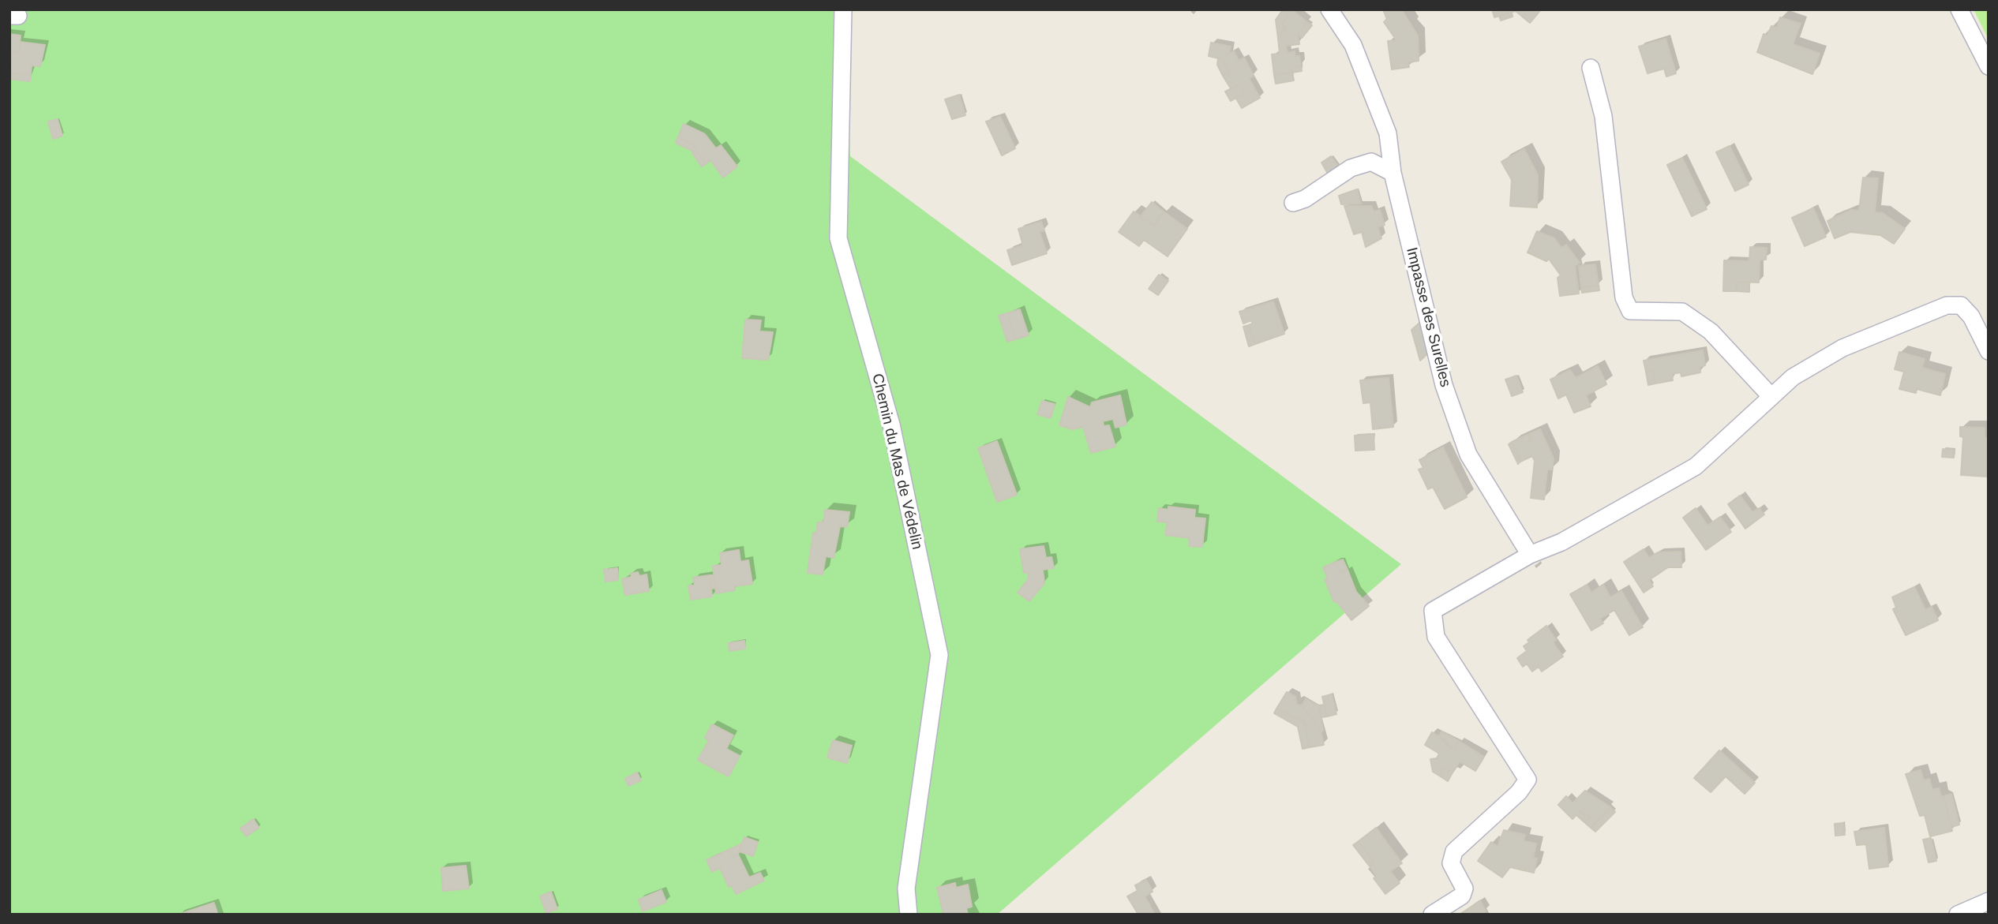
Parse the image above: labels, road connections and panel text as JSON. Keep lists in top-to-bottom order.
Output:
{
  "streets": {
    "street": ["Impasse des Surelles", "Chemin du Mas de Védelin"]
  }
}
